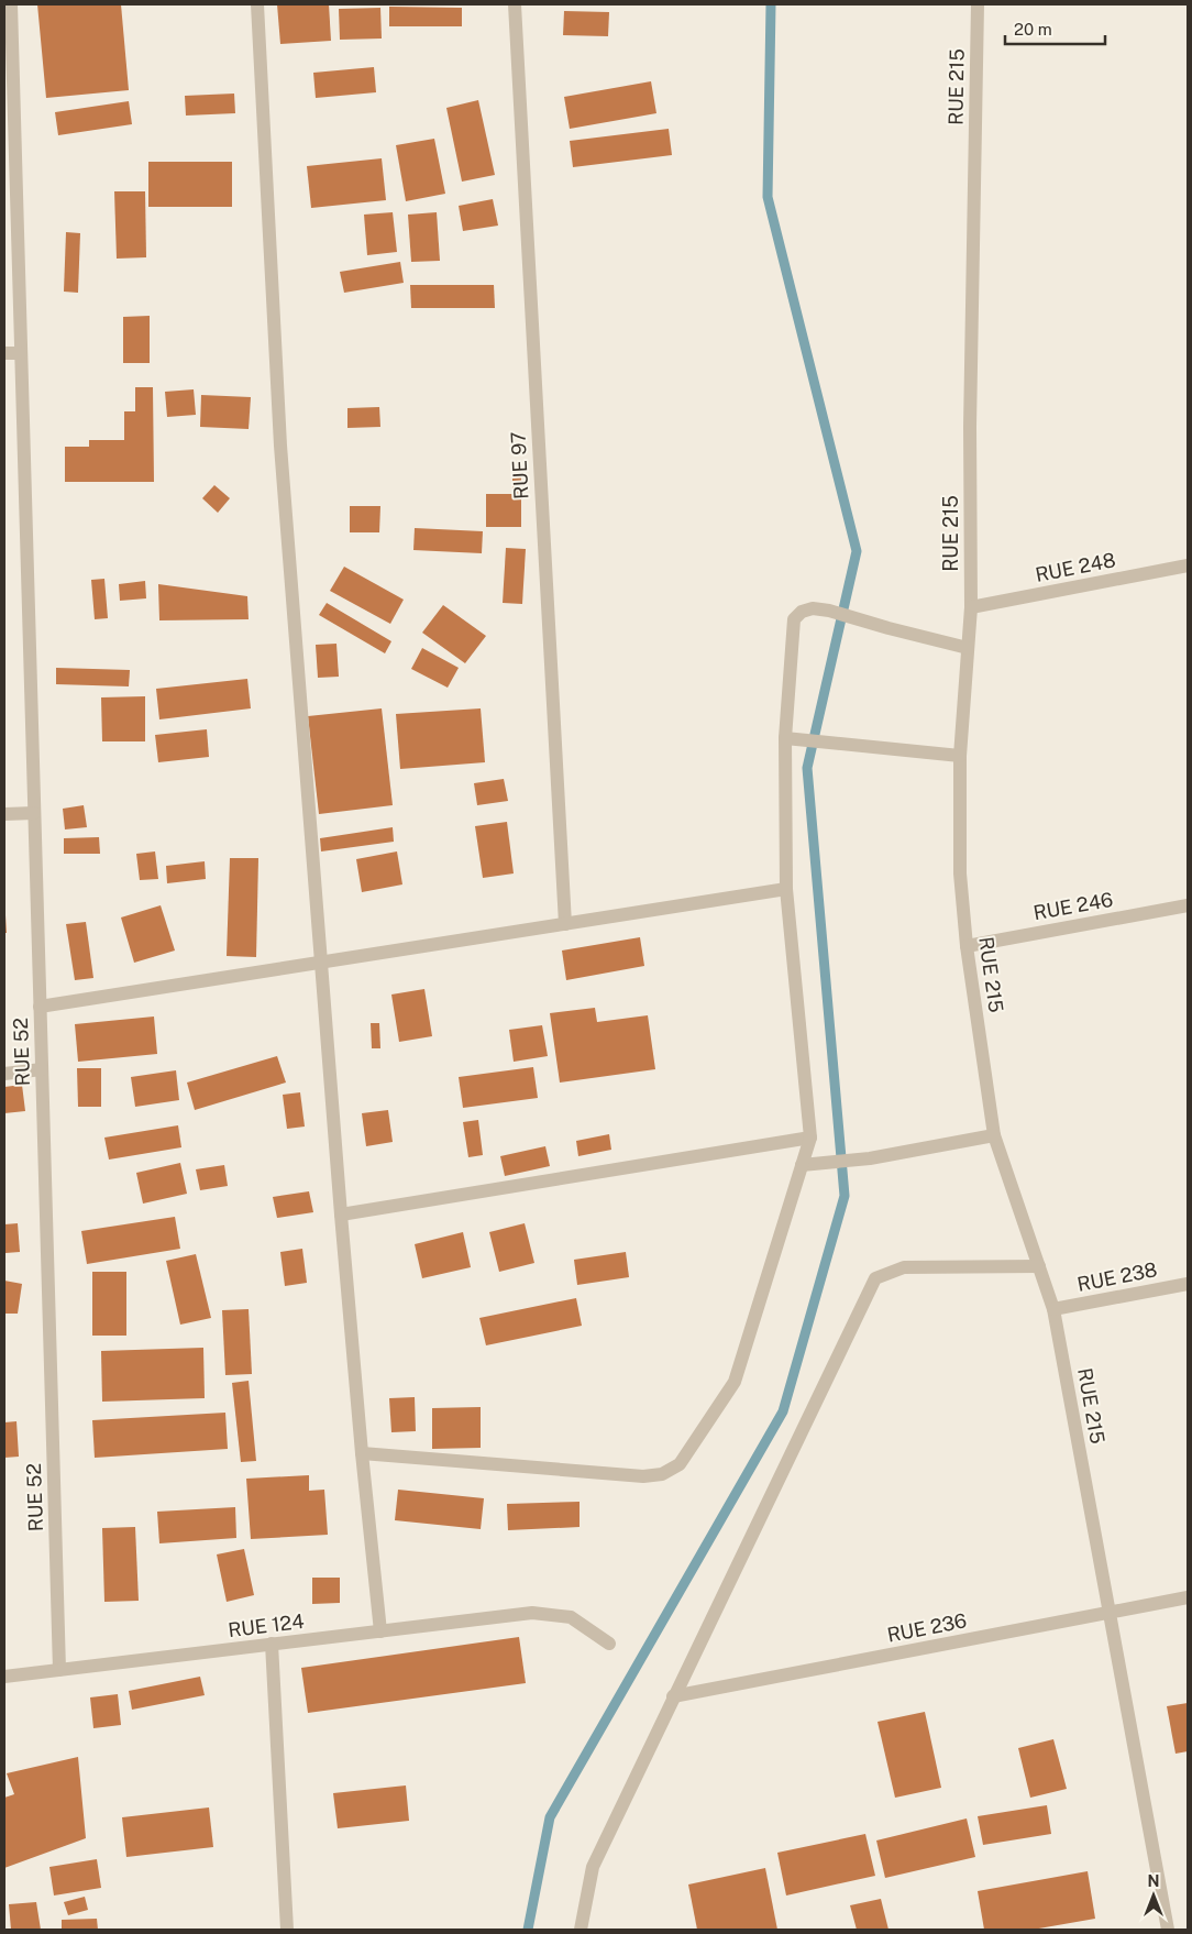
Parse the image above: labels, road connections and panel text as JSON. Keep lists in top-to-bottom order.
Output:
{
  "streets": {
    "street": [
      "RUE 215",
      "RUE 97",
      "RUE 248",
      "RUE 246",
      "RUE 52",
      "RUE 238",
      "RUE 124",
      "RUE 236"
    ]
  },
  "crossings": [
    ["RUE 215", "RUE 248"],
    ["RUE 215", "RUE 246"],
    ["RUE 215", "RUE 238"],
    ["RUE 215", "RUE 236"],
    ["RUE 52", "RUE 124"]
  ],
  "scale_bar": "20 m",
  "north": "top"
}
